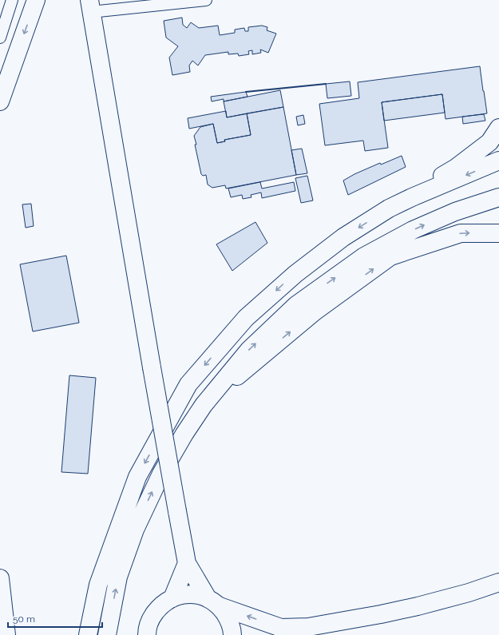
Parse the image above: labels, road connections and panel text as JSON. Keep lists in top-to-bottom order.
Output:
{
  "scale_bar": "50 m"
}
